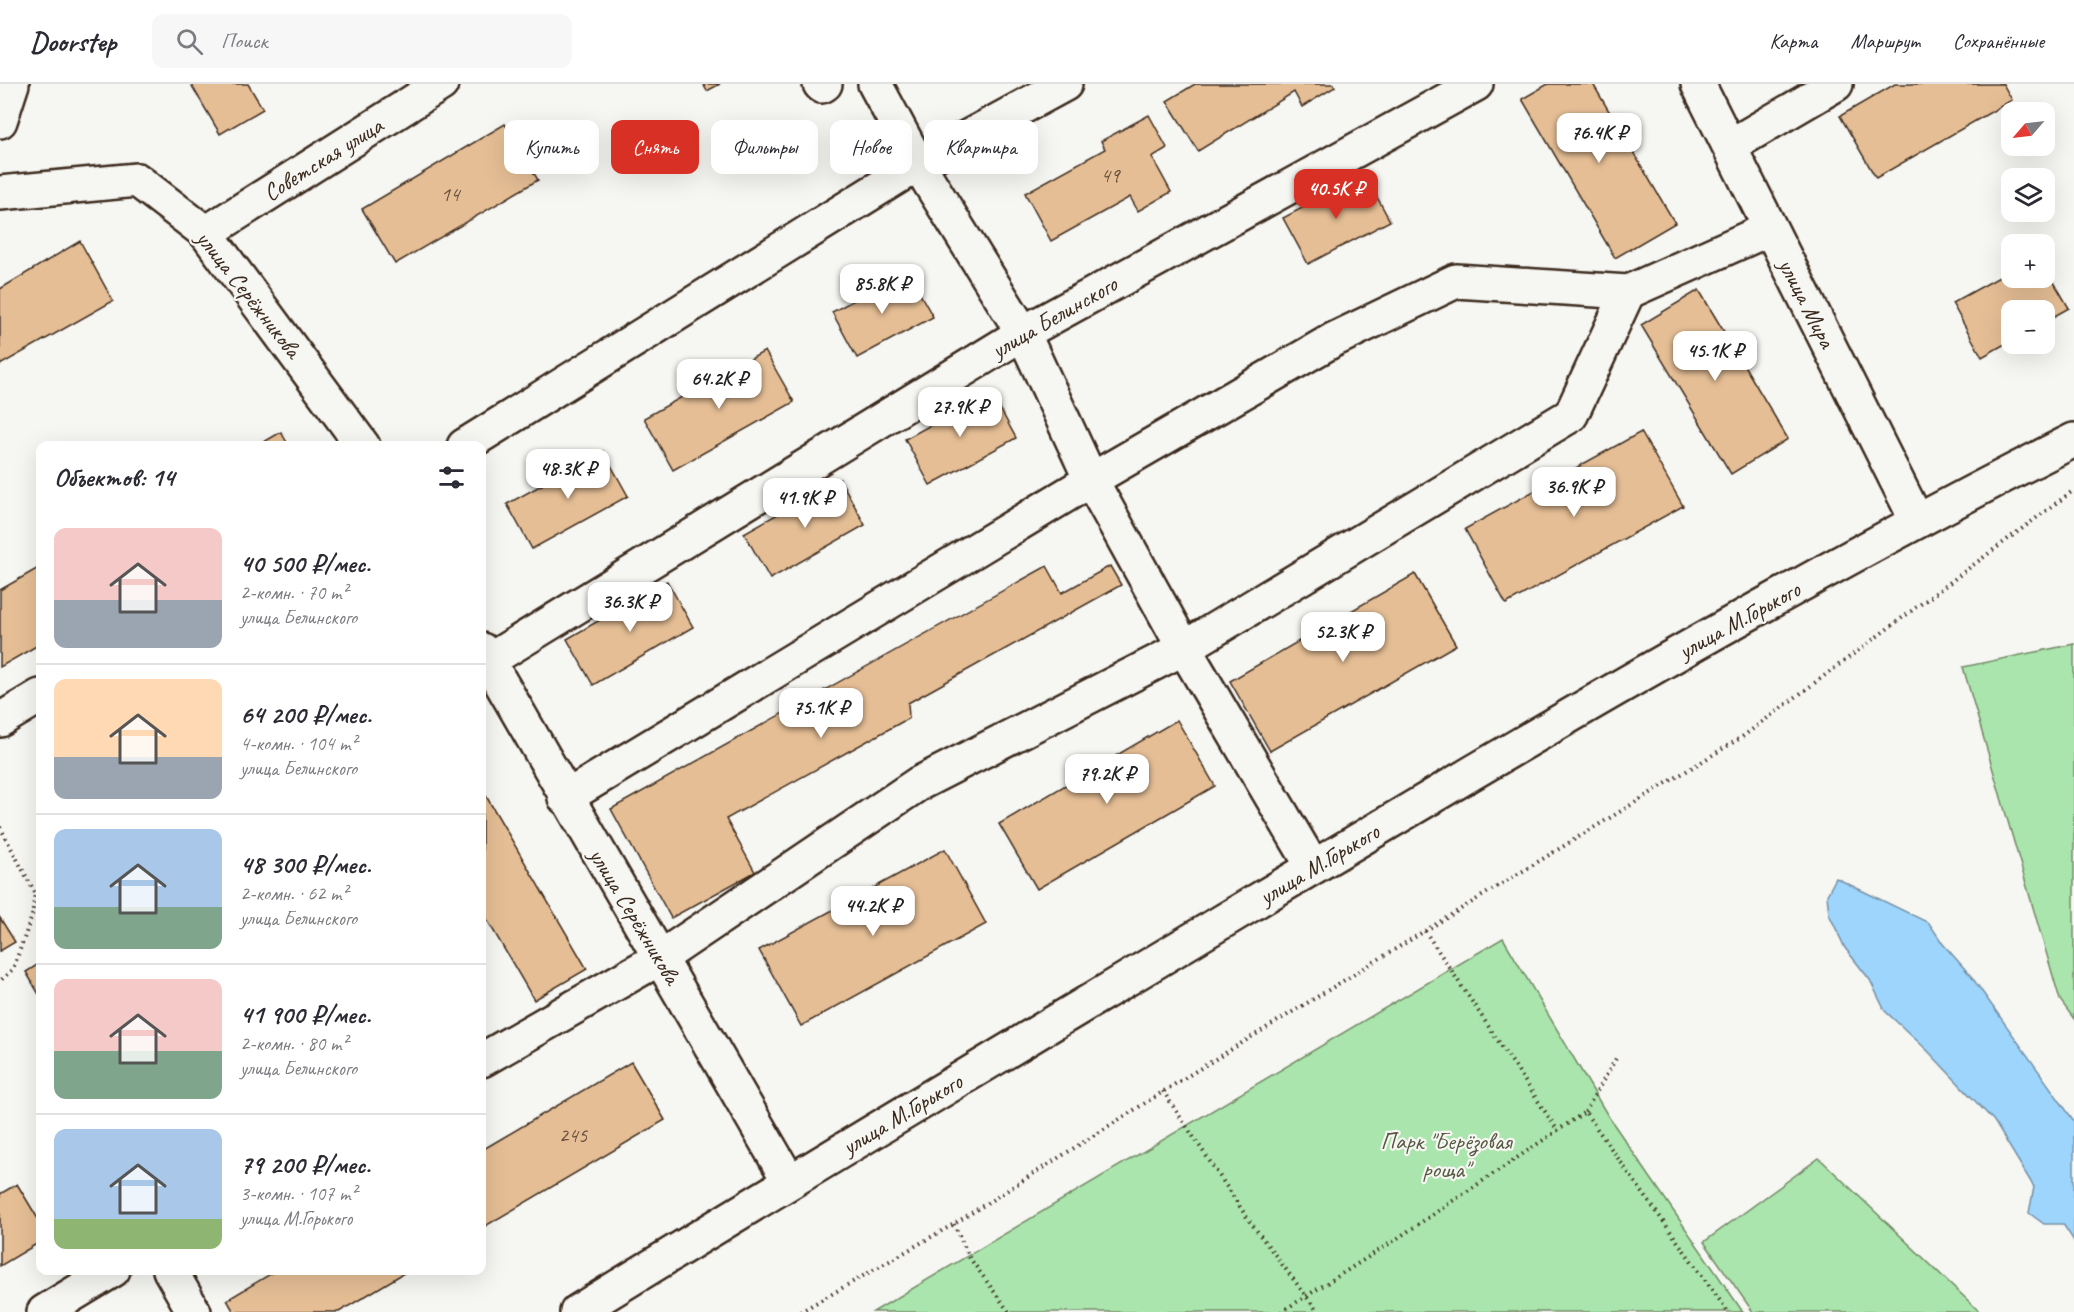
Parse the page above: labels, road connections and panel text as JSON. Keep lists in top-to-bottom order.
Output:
{
  "streets": {
    "street": [
      "Советская улица",
      "улица Серёжникова",
      "улица Мира",
      "улица Белинского",
      "улица М.Горького"
    ]
  },
  "crossings": [
    ["Советская улица", "улица Серёжникова"],
    ["улица Серёжникова", "улица М.Горького"],
    ["улица Мира", "улица М.Горького"]
  ],
  "parks": ["Парк \"Берёзовая роща\""],
  "house_numbers": ["49", "14", "245"],
  "north": "bottom left",
  "page": {
    "header": "Doorstep",
    "search": "Поиск",
    "nav": ["Карта", "Маршрут", "Сохранённые"],
    "map_buttons": ["+", "−"],
    "price": [
      "76.4K ₽",
      "40.5K ₽",
      "85.8K ₽",
      "45.1K ₽",
      "64.2K ₽",
      "27.9K ₽",
      "48.3K ₽",
      "36.9K ₽",
      "41.9K ₽",
      "36.3K ₽",
      "52.3K ₽",
      "75.1K ₽",
      "79.2K ₽",
      "44.2K ₽"
    ],
    "chip": [
      "Купить",
      "Снять",
      "Фильтры",
      "Новое",
      "Квартира"
    ],
    "heading": "Объектов: 14",
    "list": [
      {
        "name": "40 500 ₽/мес.",
        "note": "2-комн. · 70 m² · улица Белинского"
      },
      {
        "name": "64 200 ₽/мес.",
        "note": "4-комн. · 104 m² · улица Белинского"
      },
      {
        "name": "48 300 ₽/мес.",
        "note": "2-комн. · 62 m² · улица Белинского"
      },
      {
        "name": "41 900 ₽/мес.",
        "note": "2-комн. · 80 m² · улица Белинского"
      },
      {
        "name": "79 200 ₽/мес.",
        "note": "3-комн. · 107 m² · улица М.Горького"
      }
    ]
  }
}
